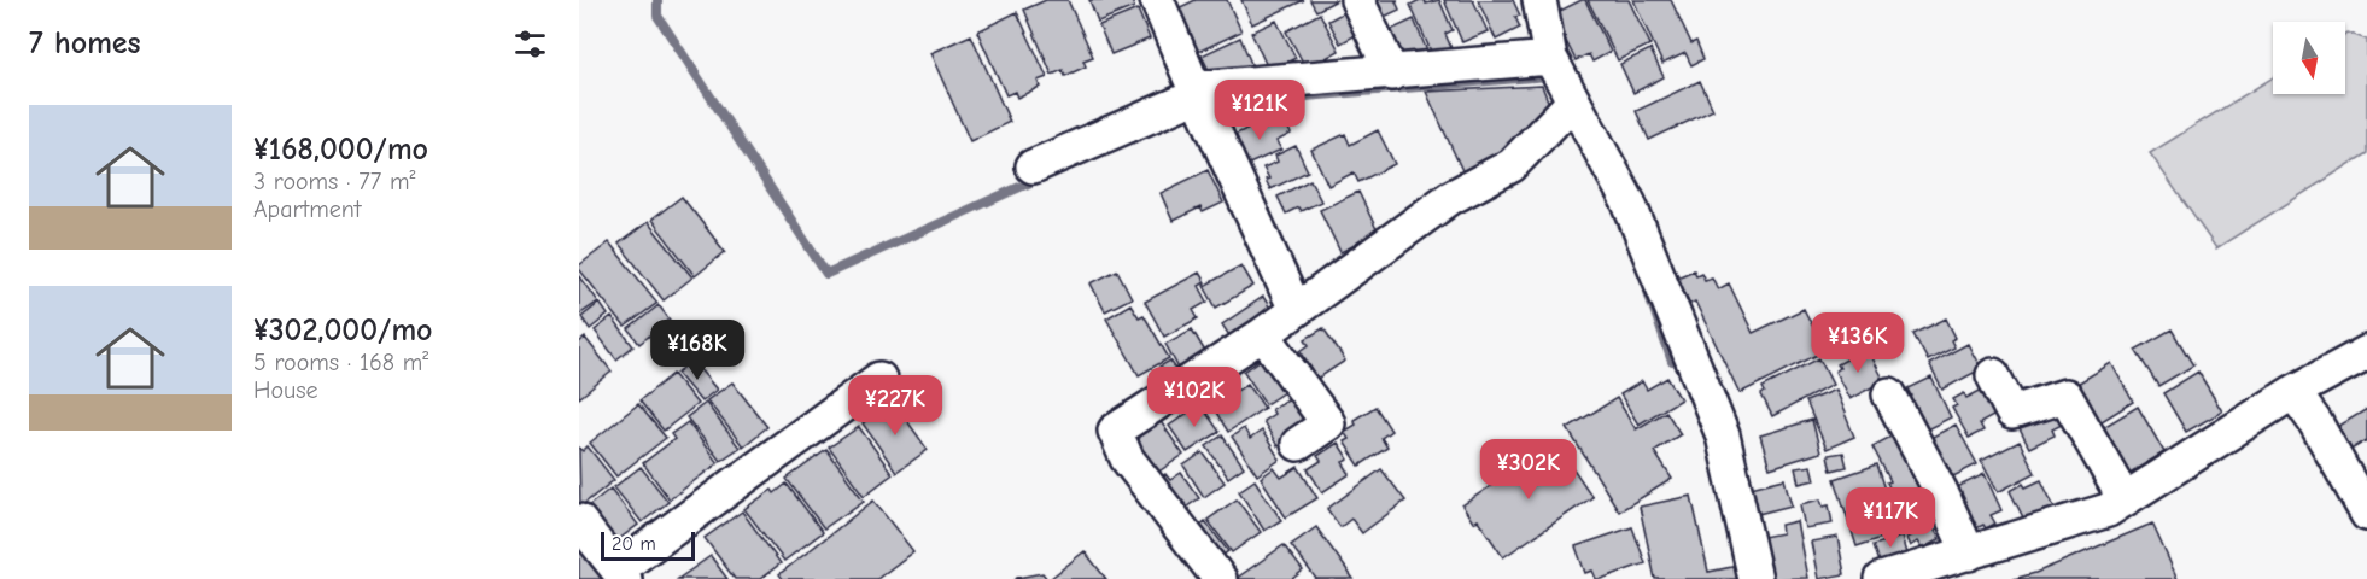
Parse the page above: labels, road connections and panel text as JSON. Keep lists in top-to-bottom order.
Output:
{
  "scale_bar": "20 m",
  "north": "bottom",
  "page": {
    "heading": "7 homes",
    "price": [
      "¥121K",
      "¥136K",
      "¥168K",
      "¥102K",
      "¥227K",
      "¥302K",
      "¥117K"
    ],
    "list": [
      {
        "name": "¥168,000/mo",
        "note": "3 rooms · 77 m² · Apartment"
      },
      {
        "name": "¥302,000/mo",
        "note": "5 rooms · 168 m² · House"
      }
    ],
    "scale": "20 m"
  }
}
